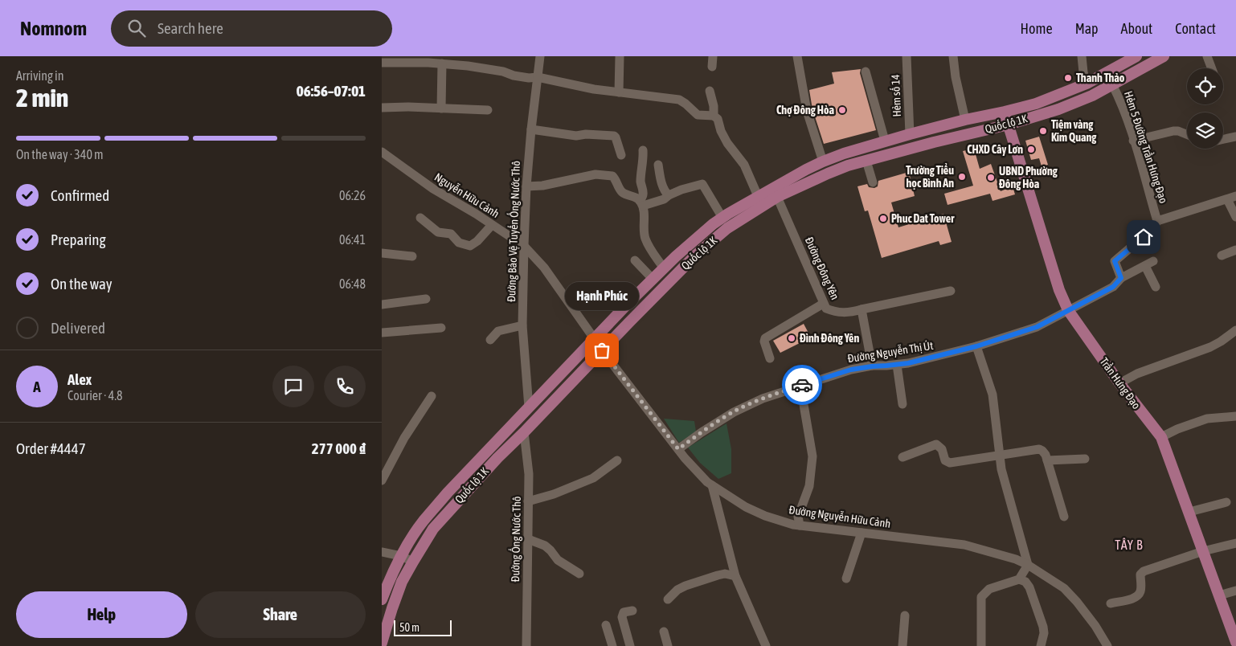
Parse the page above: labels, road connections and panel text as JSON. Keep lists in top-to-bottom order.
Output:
{
  "streets": {
    "main road": ["Quốc lộ 1K", "Trần Hưng Đạo"],
    "street": [
      "Hẻm số 14",
      "Hẻm 5 Đường Trần Hưng Đạo",
      "Nguyễn Hữu Cảnh",
      "Đường Bảo Vệ Tuyến Ống Nước Thô",
      "Đường Đông Yên",
      "Đường Nguyễn Thị Út",
      "Đường Nguyễn Hữu Cảnh",
      "Đường Ống Nước Thô"
    ]
  },
  "crossings": [
    ["Hẻm số 14", "Quốc lộ 1K"],
    ["Quốc lộ 1K", "Hẻm 5 Đường Trần Hưng Đạo"],
    ["Quốc lộ 1K", "Nguyễn Hữu Cảnh"],
    ["Quốc lộ 1K", "Đường Bảo Vệ Tuyến Ống Nước Thô"],
    ["Quốc lộ 1K", "Đường Đông Yên"],
    ["Quốc lộ 1K", "Trần Hưng Đạo"],
    ["Quốc lộ 1K", "Đường Nguyễn Hữu Cảnh"],
    ["Quốc lộ 1K", "Đường Ống Nước Thô"],
    ["Nguyễn Hữu Cảnh", "Đường Bảo Vệ Tuyến Ống Nước Thô"],
    ["Đường Nguyễn Thị Út", "Trần Hưng Đạo"],
    ["Đường Nguyễn Thị Út", "Đường Nguyễn Hữu Cảnh"]
  ],
  "districts": ["TÂY B"],
  "places": [
    "Thanh Thảo",
    "Chợ Đông Hòa",
    "Tiệm vàng Kim Quang",
    "CHXD Cây Lơn",
    "Trường Tiểu học Bình An",
    "UBND Phường Đông Hòa",
    "Phuc Dat Tower",
    "Đình Đông Yên",
    "Hạnh Phúc"
  ],
  "scale_bar": "50 m",
  "page": {
    "header": "Nomnom",
    "search": "Search here",
    "nav": [
      "Home",
      "Map",
      "About",
      "Contact"
    ],
    "heading": ["2 min", "Arriving in", "06:56–07:01"],
    "panel": [
      "Alex",
      "Courier · 4.8",
      "Order #4447",
      "277 000 ₫"
    ],
    "bar": "On the way · 340 m",
    "list": [
      ["Confirmed", "06:26"],
      ["Preparing", "06:41"],
      ["On the way", "06:48"],
      "Delivered"
    ],
    "bubble": "Hạnh Phúc",
    "round": "A",
    "buttons": ["Help", "Share"],
    "scale": "50 m"
  }
}
